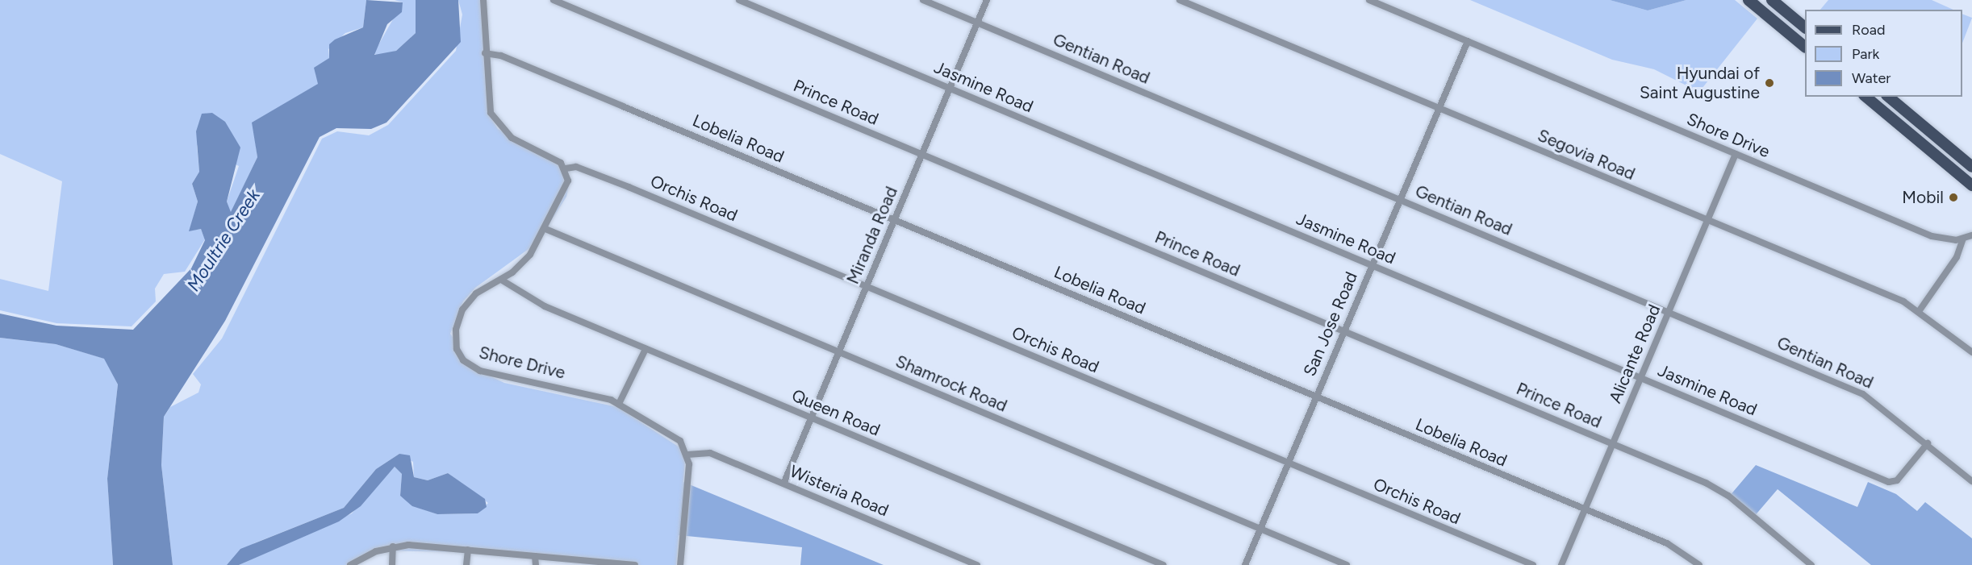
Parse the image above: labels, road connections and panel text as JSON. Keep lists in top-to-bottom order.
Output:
{
  "streets": {
    "street": [
      "Gentian Road",
      "Jasmine Road",
      "Prince Road",
      "Shore Drive",
      "Lobelia Road",
      "Segovia Road",
      "Orchis Road",
      "Miranda Road",
      "San Jose Road",
      "Alicante Road",
      "Shamrock Road",
      "Queen Road",
      "Wisteria Road"
    ]
  },
  "crossings": [
    ["Gentian Road", "Jasmine Road"],
    ["Gentian Road", "Miranda Road"],
    ["Gentian Road", "San Jose Road"],
    ["Gentian Road", "Alicante Road"],
    ["Jasmine Road", "Miranda Road"],
    ["Jasmine Road", "San Jose Road"],
    ["Jasmine Road", "Alicante Road"],
    ["Prince Road", "Miranda Road"],
    ["Prince Road", "San Jose Road"],
    ["Prince Road", "Alicante Road"],
    ["Shore Drive", "Orchis Road"],
    ["Shore Drive", "San Jose Road"],
    ["Shore Drive", "Alicante Road"],
    ["Shore Drive", "Shamrock Road"],
    ["Shore Drive", "Queen Road"],
    ["Shore Drive", "Wisteria Road"],
    ["Lobelia Road", "Miranda Road"],
    ["Lobelia Road", "San Jose Road"],
    ["Lobelia Road", "Alicante Road"],
    ["Segovia Road", "San Jose Road"],
    ["Segovia Road", "Alicante Road"],
    ["Orchis Road", "Miranda Road"],
    ["Orchis Road", "San Jose Road"],
    ["Miranda Road", "Shamrock Road"],
    ["Miranda Road", "Queen Road"],
    ["Miranda Road", "Wisteria Road"],
    ["San Jose Road", "Shamrock Road"]
  ],
  "water": ["Moultrie Creek"],
  "places": ["Hyundai of Saint Augustine", "Mobil"],
  "legend": ["Road", "Park", "Water"]
}
